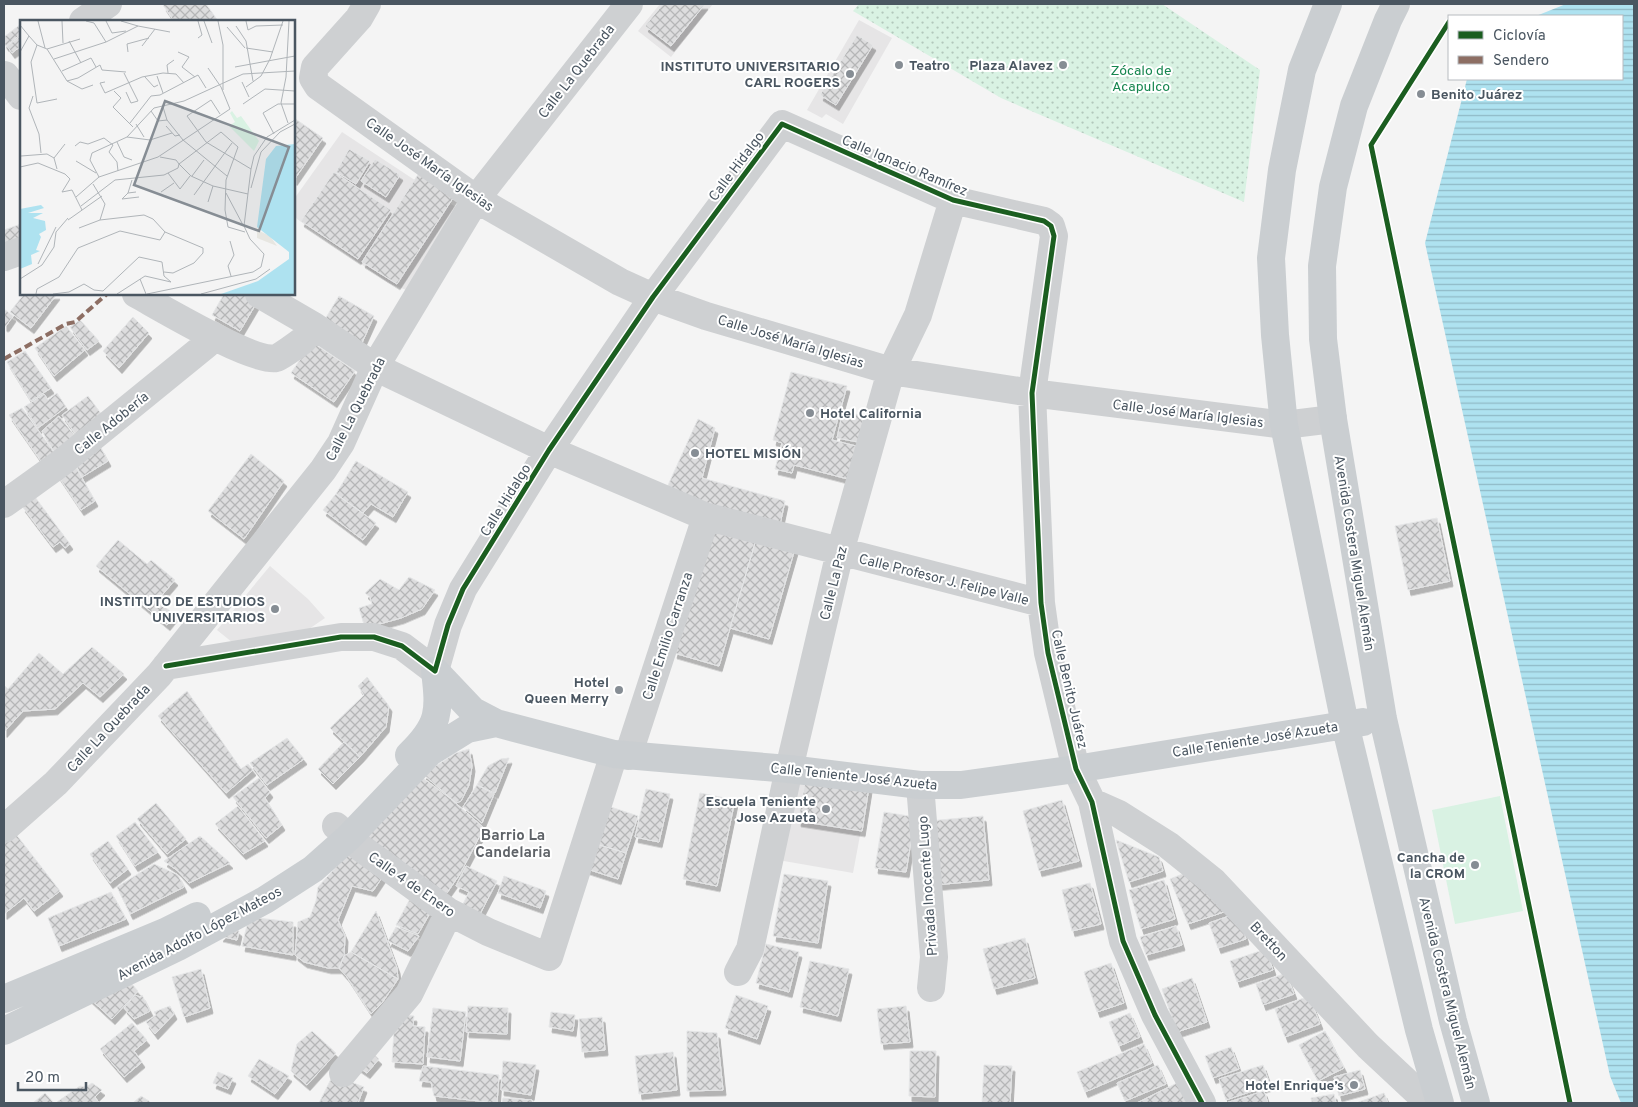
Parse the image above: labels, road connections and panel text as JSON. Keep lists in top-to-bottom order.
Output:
{
  "streets": {
    "main road": ["Avenida Costera Miguel Alemán", "Calle Teniente José Azueta", "Avenida Adolfo López Mateos"],
    "street": [
      "Calle La Quebrada",
      "Calle José María Iglesias",
      "Calle Ignacio Ramírez",
      "Calle Hidalgo",
      "Calle Adobería",
      "Calle Profesor J. Felipe Valle",
      "Calle La Paz",
      "Calle Emilio Carranza",
      "Calle Benito Juárez",
      "Calle 4 de Enero",
      "Privada Inocente Lugo",
      "Bretton"
    ]
  },
  "crossings": [
    ["Calle La Quebrada", "Calle José María Iglesias"],
    ["Calle La Quebrada", "Calle Profesor J. Felipe Valle"],
    ["Calle José María Iglesias", "Calle Hidalgo"],
    ["Calle José María Iglesias", "Avenida Costera Miguel Alemán"],
    ["Calle José María Iglesias", "Calle La Paz"],
    ["Calle José María Iglesias", "Calle Benito Juárez"],
    ["Calle Ignacio Ramírez", "Calle Hidalgo"],
    ["Calle Ignacio Ramírez", "Calle La Paz"],
    ["Calle Ignacio Ramírez", "Calle Benito Juárez"],
    ["Calle Hidalgo", "Calle Profesor J. Felipe Valle"],
    ["Calle Hidalgo", "Calle Teniente José Azueta"],
    ["Calle Hidalgo", "Avenida Adolfo López Mateos"],
    ["Avenida Costera Miguel Alemán", "Calle Teniente José Azueta"],
    ["Calle Profesor J. Felipe Valle", "Calle La Paz"],
    ["Calle Profesor J. Felipe Valle", "Calle Emilio Carranza"],
    ["Calle Profesor J. Felipe Valle", "Calle Benito Juárez"],
    ["Calle La Paz", "Calle Teniente José Azueta"],
    ["Calle Emilio Carranza", "Calle Teniente José Azueta"],
    ["Calle Emilio Carranza", "Calle 4 de Enero"],
    ["Calle Benito Juárez", "Calle Teniente José Azueta"],
    ["Calle Benito Juárez", "Bretton"],
    ["Calle Teniente José Azueta", "Privada Inocente Lugo"],
    ["Calle Teniente José Azueta", "Avenida Adolfo López Mateos"],
    ["Calle 4 de Enero", "Avenida Adolfo López Mateos"]
  ],
  "districts": ["Barrio La Candelaria"],
  "parks": ["Zócalo de Acapulco"],
  "places": [
    "Teatro",
    "Plaza Alavez",
    "INSTITUTO UNIVERSITARIO CARL ROGERS",
    "Benito Juárez",
    "Hotel California",
    "HOTEL MISIÓN",
    "INSTITUTO DE ESTUDIOS UNIVERSITARIOS",
    "Hotel Queen Merry",
    "Escuela Teniente Jose Azueta",
    "Cancha de la CROM",
    "Hotel Enrique’s"
  ],
  "legend": ["Ciclovía", "Sendero"],
  "scale_bar": "20 m"
}
